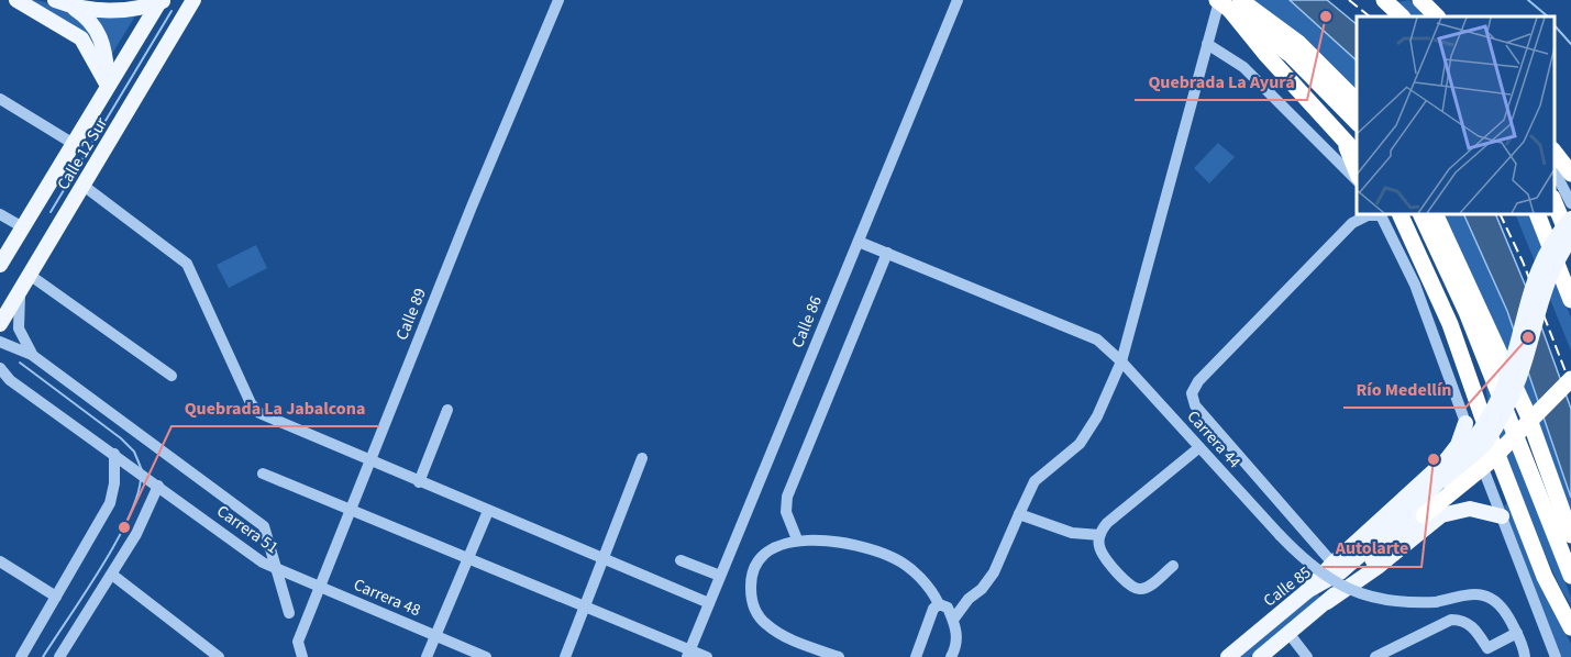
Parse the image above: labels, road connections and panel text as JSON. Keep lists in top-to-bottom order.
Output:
{
  "streets": {
    "main road": ["Calle 12 Sur", "Calle 85"],
    "street": [
      "Calle 89",
      "Calle 86",
      "Carrera 44",
      "Carrera 51",
      "Carrera 48"
    ]
  },
  "crossings": [
    ["Calle 89", "Carrera 48"],
    ["Calle 86", "Carrera 44"],
    ["Carrera 44", "Calle 85"],
    ["Carrera 51", "Carrera 48"]
  ],
  "places": [
    "Quebrada La Ayurá",
    "Río Medellín",
    "Autolarte",
    "Quebrada La Jabalcona"
  ]
}
